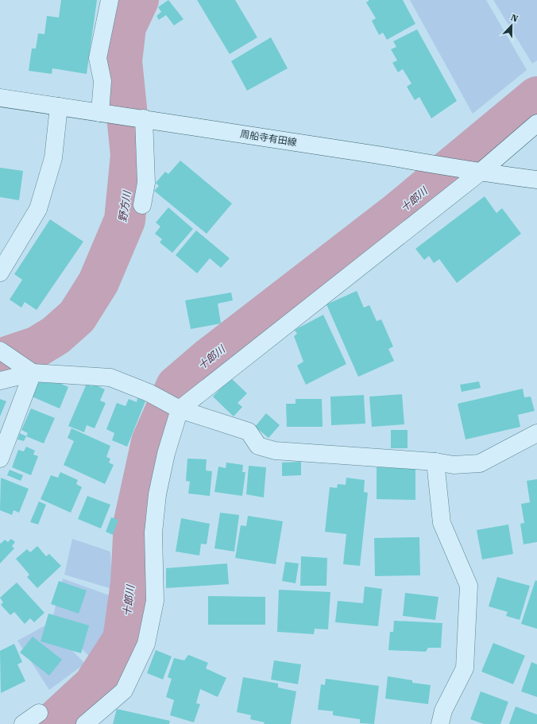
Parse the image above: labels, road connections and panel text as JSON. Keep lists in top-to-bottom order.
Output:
{
  "streets": {
    "street": ["周船寺有田線"]
  },
  "water": ["十郎川", "野方川"],
  "north": "top"
}
